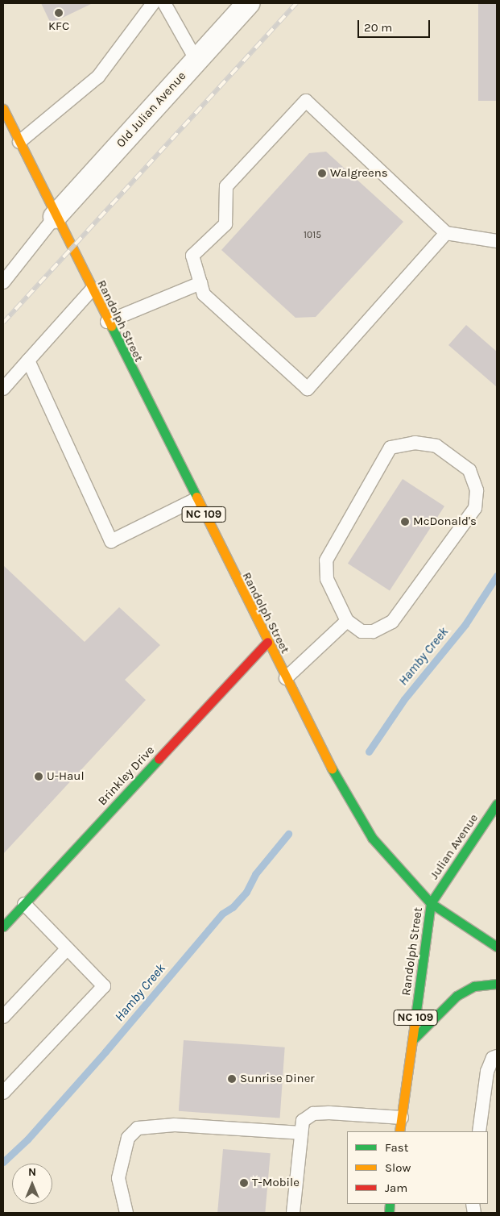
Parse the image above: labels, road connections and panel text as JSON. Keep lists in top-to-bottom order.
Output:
{
  "streets": {
    "main road": [
      "Randolph Street",
      "NC 109",
      "Brinkley Drive",
      "Julian Avenue"
    ],
    "street": ["Old Julian Avenue"]
  },
  "crossings": [
    ["Old Julian Avenue", "Randolph Street"],
    ["Randolph Street", "Brinkley Drive"],
    ["Randolph Street", "Julian Avenue"]
  ],
  "water": ["Hamby Creek"],
  "places": [
    "KFC",
    "Walgreens",
    "McDonald's",
    "U-Haul",
    "Sunrise Diner",
    "T-Mobile"
  ],
  "house_numbers": ["1015"],
  "legend": ["Fast", "Slow", "Jam"],
  "scale_bar": "20 m",
  "north": "top"
}
